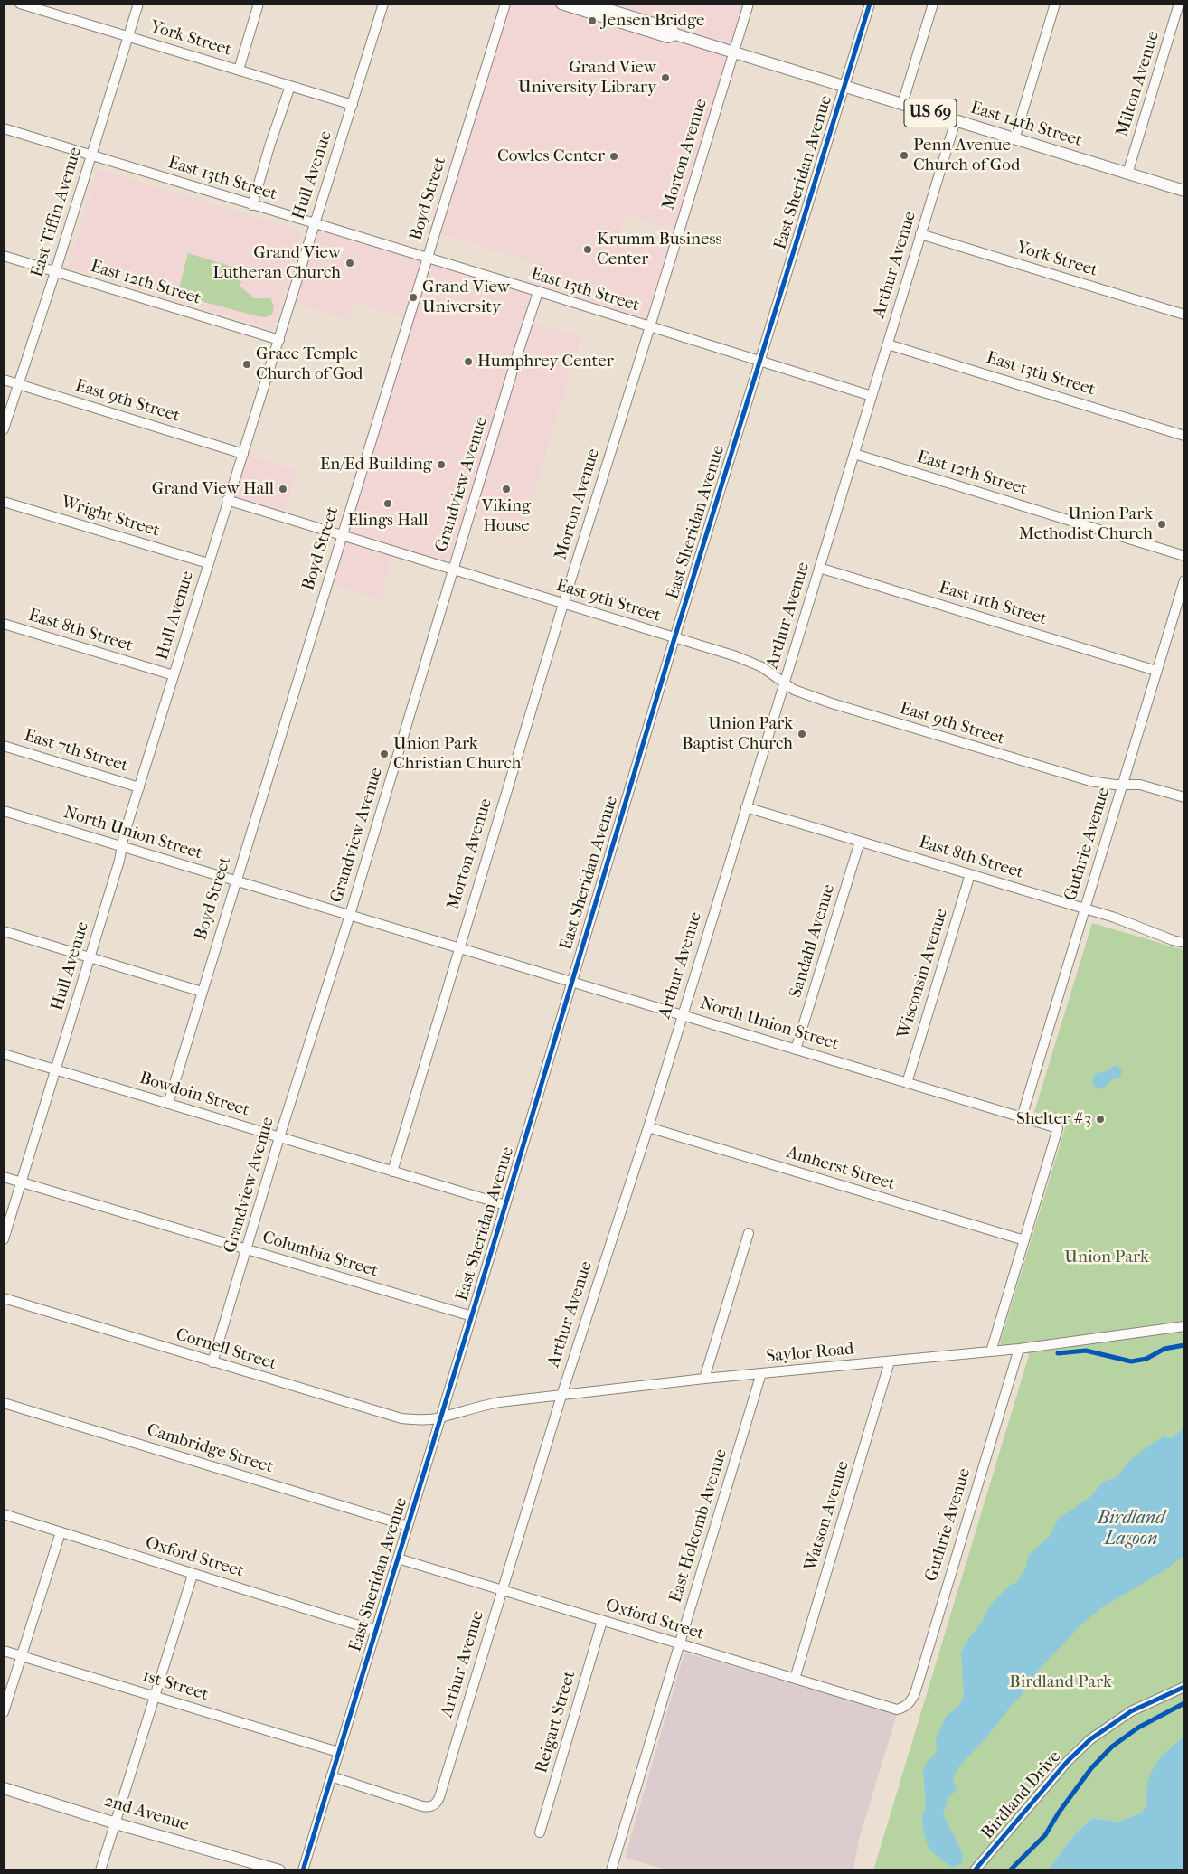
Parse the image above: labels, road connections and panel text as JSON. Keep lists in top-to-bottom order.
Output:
{
  "streets": {
    "main road": ["US 69", "East 14th Street", "2nd Avenue"],
    "street": [
      "York Street",
      "Milton Avenue",
      "Morton Avenue",
      "East Sheridan Avenue",
      "Hull Avenue",
      "East 13th Street",
      "Boyd Street",
      "East Tiffin Avenue",
      "Arthur Avenue",
      "East 12th Street",
      "East 9th Street",
      "Grandview Avenue",
      "Wright Street",
      "East 11th Street",
      "East 8th Street",
      "East 7th Street",
      "North Union Street",
      "Guthrie Avenue",
      "Sandahl Avenue",
      "Wisconsin Avenue",
      "Bowdoin Street",
      "Amherst Street",
      "Columbia Street",
      "Cornell Street",
      "Saylor Road",
      "Cambridge Street",
      "Watson Avenue",
      "East Holcomb Avenue",
      "Oxford Street",
      "1st Street",
      "Reigart Street",
      "Birdland Drive"
    ]
  },
  "crossings": [
    ["York Street", "Hull Avenue"],
    ["York Street", "East Tiffin Avenue"],
    ["York Street", "Arthur Avenue"],
    ["Milton Avenue", "East 14th Street"],
    ["East 14th Street", "Morton Avenue"],
    ["East 14th Street", "East Sheridan Avenue"],
    ["East 14th Street", "Arthur Avenue"],
    ["Morton Avenue", "East 13th Street"],
    ["Morton Avenue", "East 9th Street"],
    ["Morton Avenue", "North Union Street"],
    ["Morton Avenue", "Bowdoin Street"],
    ["East Sheridan Avenue", "East 13th Street"],
    ["East Sheridan Avenue", "Arthur Avenue"],
    ["East Sheridan Avenue", "East 9th Street"],
    ["East Sheridan Avenue", "North Union Street"],
    ["East Sheridan Avenue", "Bowdoin Street"],
    ["East Sheridan Avenue", "Columbia Street"],
    ["East Sheridan Avenue", "Cornell Street"],
    ["East Sheridan Avenue", "Saylor Road"],
    ["East Sheridan Avenue", "Cambridge Street"],
    ["East Sheridan Avenue", "Oxford Street"],
    ["East Sheridan Avenue", "1st Street"],
    ["Hull Avenue", "East 13th Street"],
    ["Hull Avenue", "East 12th Street"],
    ["Hull Avenue", "East 9th Street"],
    ["Hull Avenue", "Wright Street"],
    ["Hull Avenue", "East 8th Street"],
    ["Hull Avenue", "East 7th Street"],
    ["Hull Avenue", "North Union Street"],
    ["Hull Avenue", "Bowdoin Street"],
    ["Hull Avenue", "Columbia Street"],
    ["East 13th Street", "Boyd Street"],
    ["East 13th Street", "East Tiffin Avenue"],
    ["East 13th Street", "Arthur Avenue"],
    ["East 13th Street", "Grandview Avenue"],
    ["Boyd Street", "East 9th Street"],
    ["Boyd Street", "North Union Street"],
    ["Boyd Street", "Bowdoin Street"],
    ["East Tiffin Avenue", "East 12th Street"],
    ["East Tiffin Avenue", "East 9th Street"],
    ["Arthur Avenue", "East 12th Street"],
    ["Arthur Avenue", "East 9th Street"],
    ["Arthur Avenue", "East 11th Street"],
    ["Arthur Avenue", "East 8th Street"],
    ["Arthur Avenue", "North Union Street"],
    ["Arthur Avenue", "Amherst Street"],
    ["Arthur Avenue", "Saylor Road"],
    ["Arthur Avenue", "Oxford Street"],
    ["East 9th Street", "Grandview Avenue"],
    ["East 9th Street", "Guthrie Avenue"],
    ["Grandview Avenue", "North Union Street"],
    ["Grandview Avenue", "Bowdoin Street"],
    ["Grandview Avenue", "Columbia Street"],
    ["Grandview Avenue", "Cornell Street"],
    ["East 11th Street", "Guthrie Avenue"],
    ["East 8th Street", "Guthrie Avenue"],
    ["East 8th Street", "Sandahl Avenue"],
    ["East 8th Street", "Wisconsin Avenue"],
    ["North Union Street", "Guthrie Avenue"],
    ["North Union Street", "Sandahl Avenue"],
    ["North Union Street", "Wisconsin Avenue"],
    ["North Union Street", "Amherst Street"],
    ["Guthrie Avenue", "Saylor Road"],
    ["Guthrie Avenue", "Oxford Street"],
    ["Cornell Street", "Saylor Road"],
    ["Saylor Road", "Watson Avenue"],
    ["Saylor Road", "East Holcomb Avenue"],
    ["Watson Avenue", "Oxford Street"],
    ["East Holcomb Avenue", "Oxford Street"],
    ["Oxford Street", "Reigart Street"]
  ],
  "water": ["Birdland Lagoon"],
  "parks": ["Union Park", "Birdland Park"],
  "places": [
    "Jensen Bridge",
    "Grand View University Library",
    "Penn Avenue Church of God",
    "Cowles Center",
    "Krumm Business Center",
    "Grand View Lutheran Church",
    "Grand View University",
    "Humphrey Center",
    "Grace Temple Church of God",
    "En/Ed Building",
    "Grand View Hall",
    "Viking House",
    "Elings Hall",
    "Union Park Methodist Church",
    "Union Park Baptist Church",
    "Union Park Christian Church",
    "Shelter #3"
  ]
}
